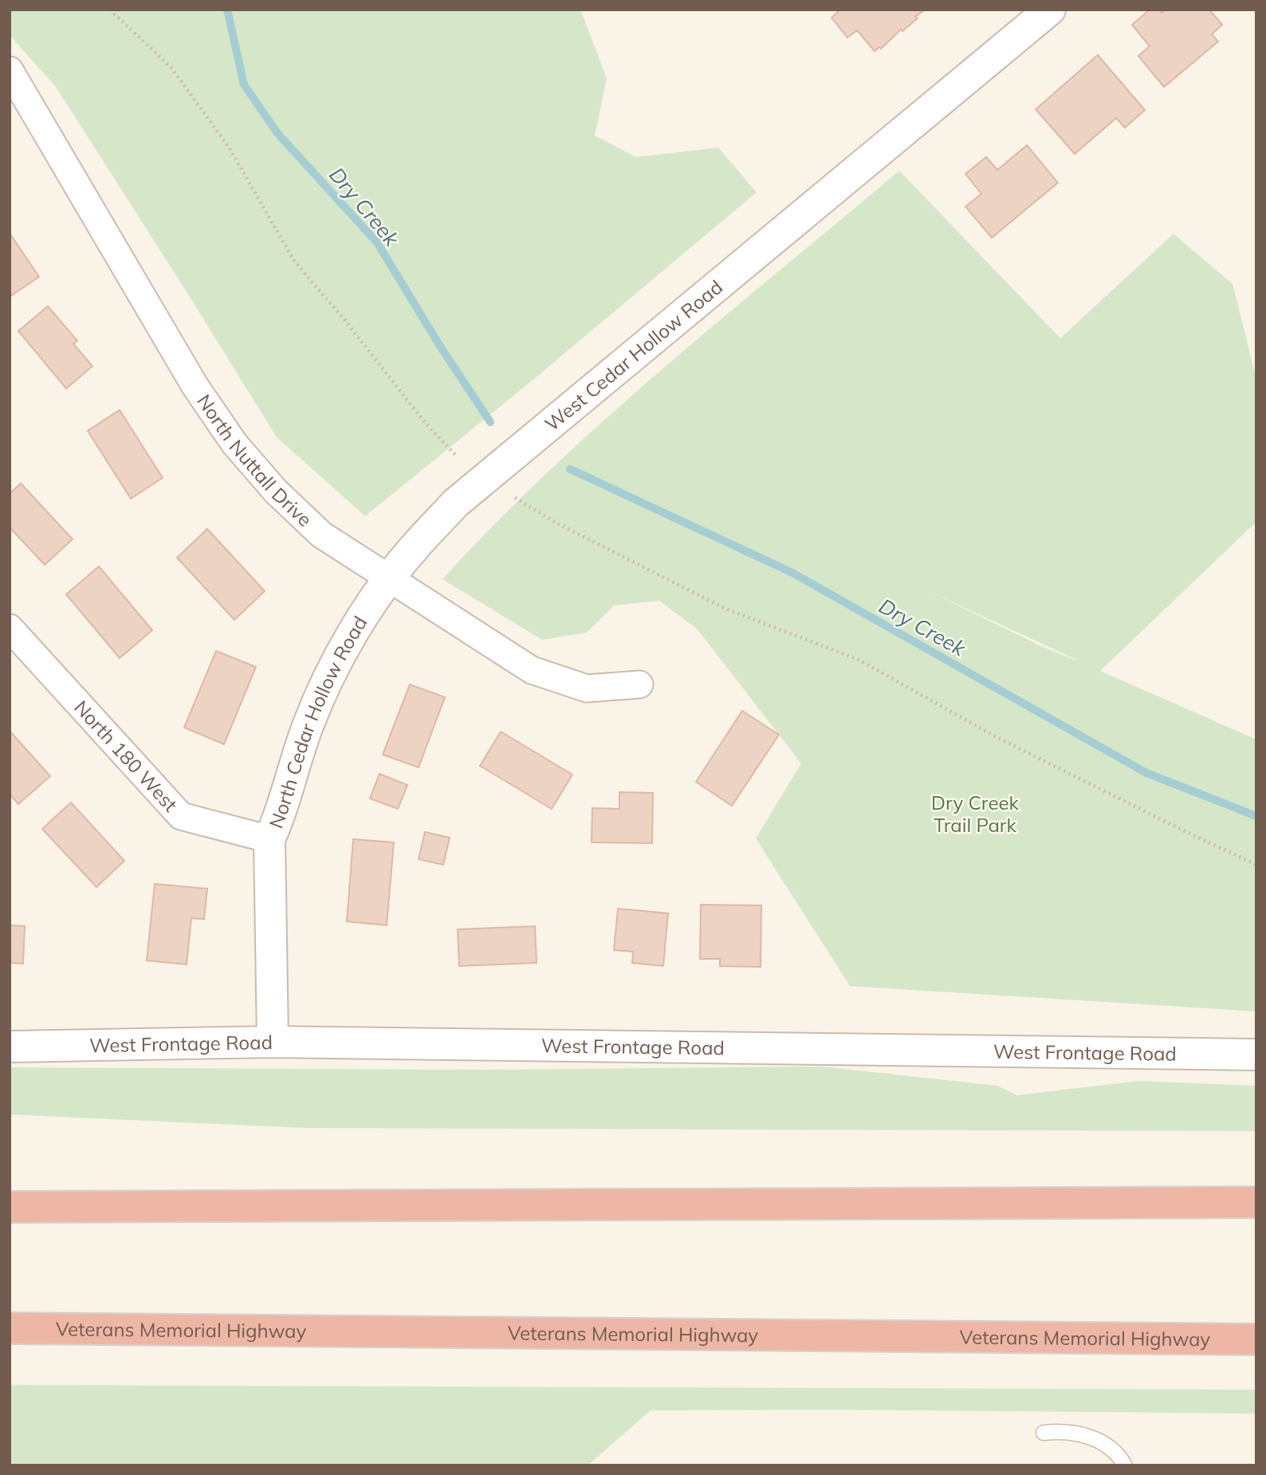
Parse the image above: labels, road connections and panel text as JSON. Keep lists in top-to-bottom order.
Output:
{
  "streets": {
    "highway": ["Veterans Memorial Highway"],
    "street": [
      "West Cedar Hollow Road",
      "North Nuttall Drive",
      "North Cedar Hollow Road",
      "North 180 West",
      "West Frontage Road"
    ]
  },
  "crossings": [
    ["West Cedar Hollow Road", "North Nuttall Drive"],
    ["West Cedar Hollow Road", "North Cedar Hollow Road"],
    ["North Nuttall Drive", "North Cedar Hollow Road"],
    ["North Cedar Hollow Road", "North 180 West"],
    ["North Cedar Hollow Road", "West Frontage Road"]
  ],
  "water": ["Dry Creek"],
  "parks": ["Dry Creek Trail Park"]
}
